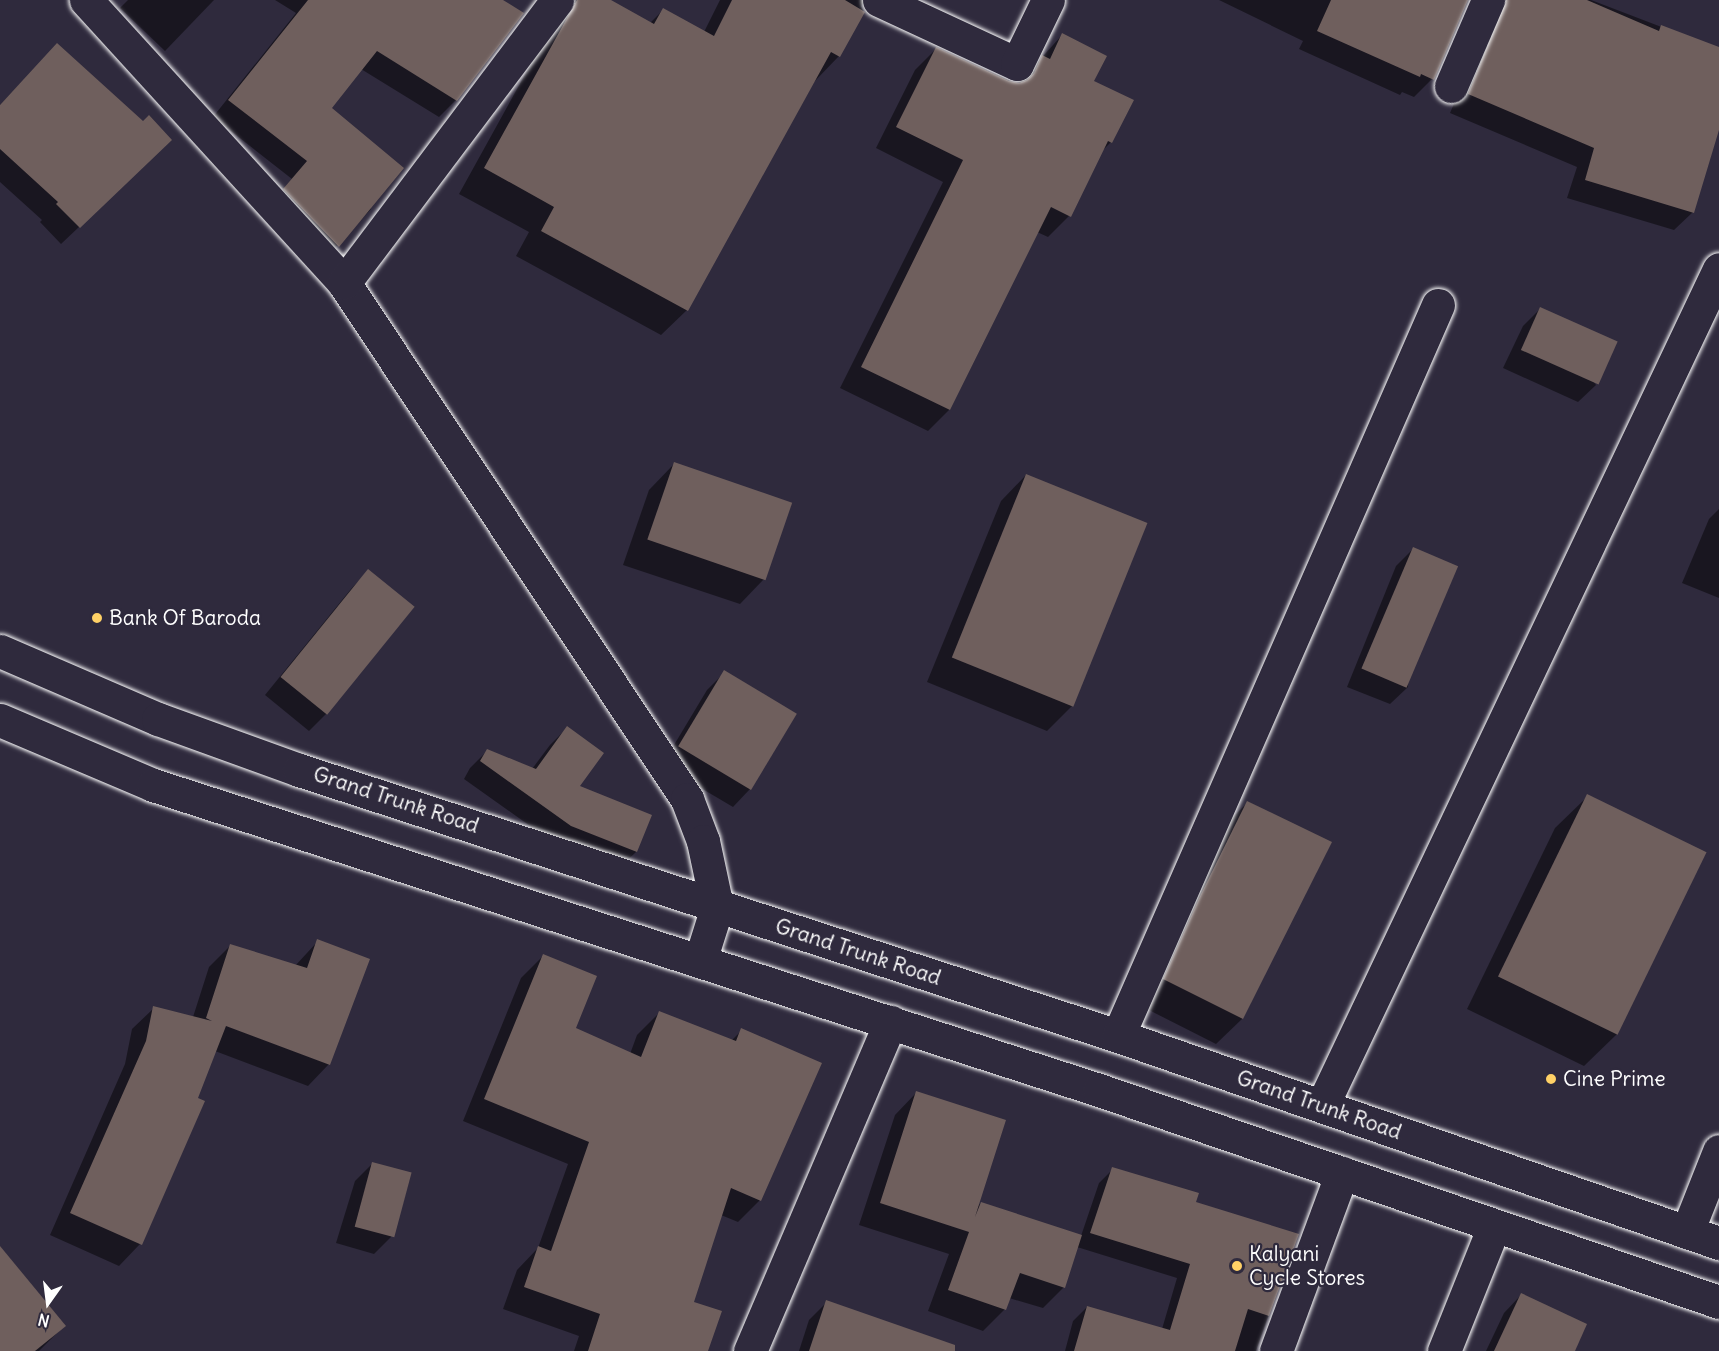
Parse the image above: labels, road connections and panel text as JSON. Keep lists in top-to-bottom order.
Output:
{
  "streets": {
    "street": ["Grand Trunk Road"]
  },
  "places": ["Bank Of Baroda", "Cine Prime", "Kalyani Cycle Stores"],
  "north": "bottom"
}
